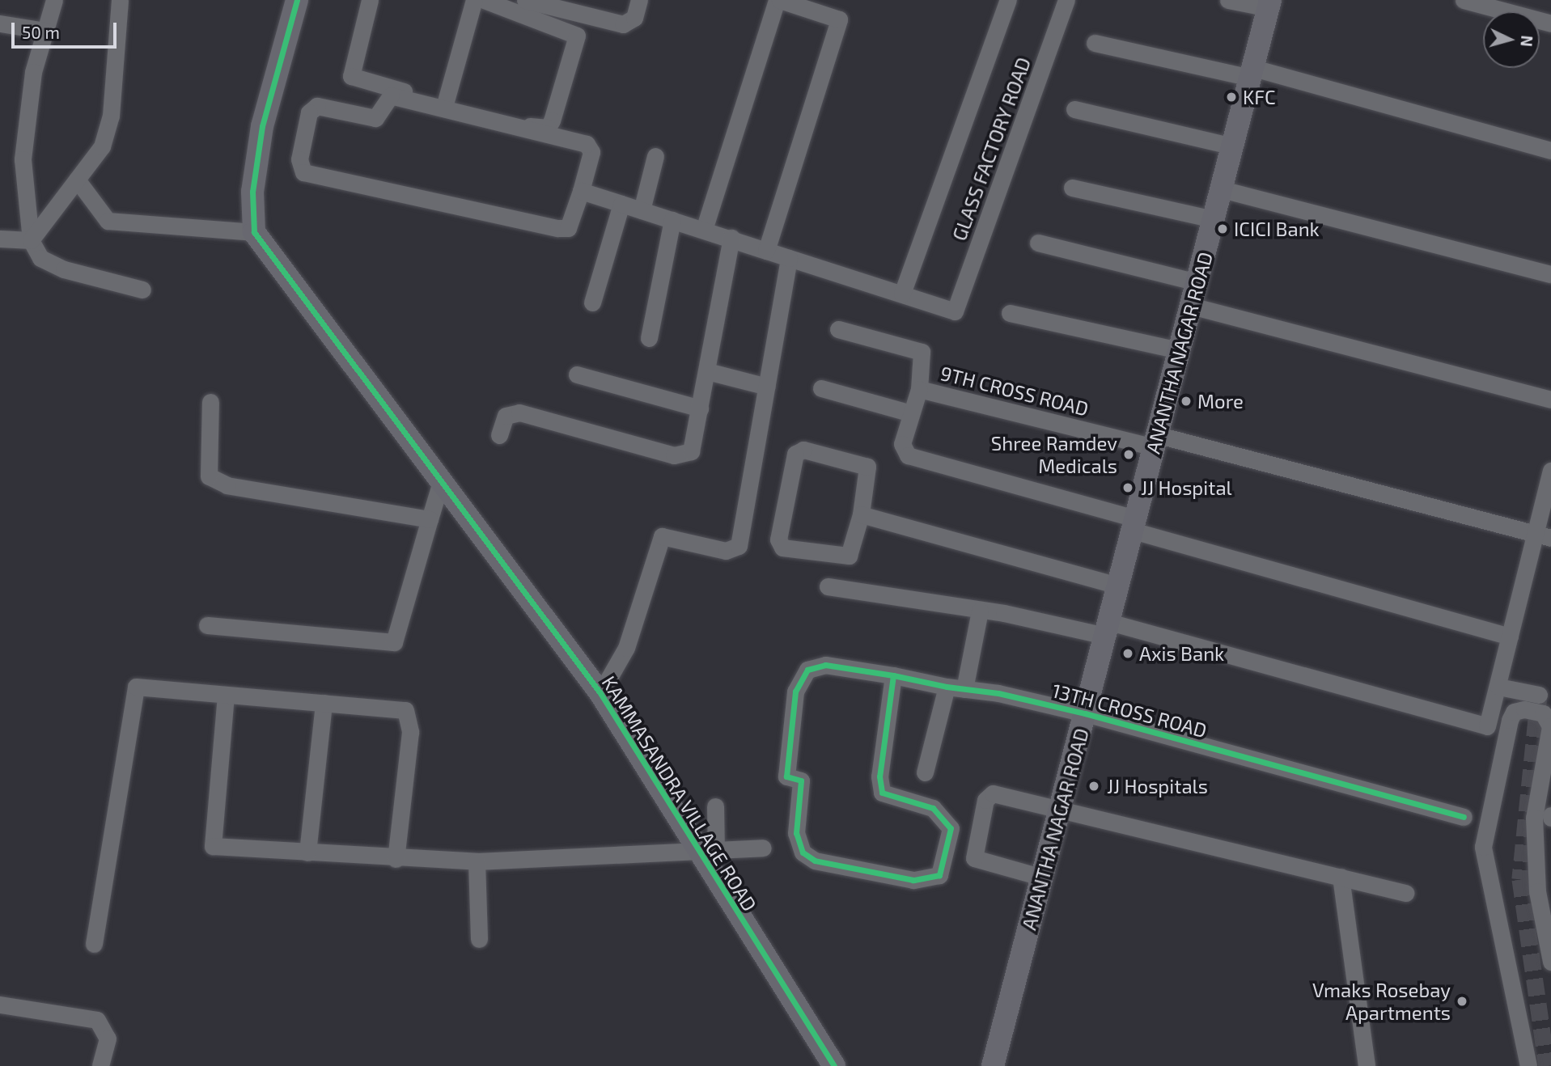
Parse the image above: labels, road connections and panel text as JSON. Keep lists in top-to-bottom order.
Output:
{
  "streets": {
    "street": [
      "GLASS FACTORY ROAD",
      "ANANTHA NAGAR ROAD",
      "9TH CROSS ROAD",
      "13TH CROSS ROAD",
      "KAMMASANDRA VILLAGE ROAD"
    ]
  },
  "crossings": [
    ["ANANTHA NAGAR ROAD", "9TH CROSS ROAD"],
    ["ANANTHA NAGAR ROAD", "13TH CROSS ROAD"]
  ],
  "places": [
    "KFC",
    "ICICI Bank",
    "More",
    "Shree Ramdev Medicals",
    "JJ Hospital",
    "Axis Bank",
    "JJ Hospitals",
    "Vmaks Rosebay Apartments"
  ],
  "scale_bar": "50 m",
  "north": "right"
}
